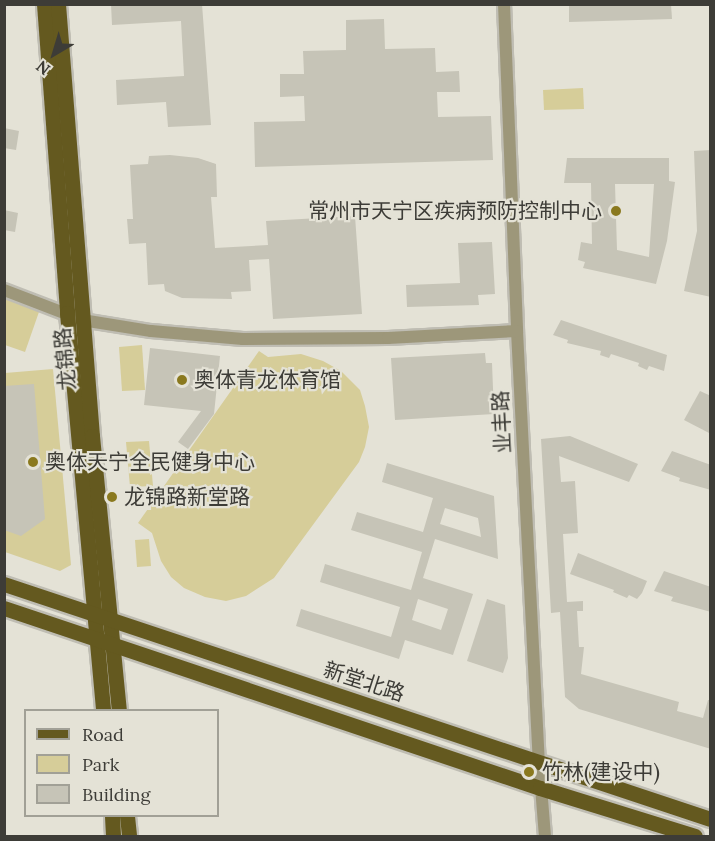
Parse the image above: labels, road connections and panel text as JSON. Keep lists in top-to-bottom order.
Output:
{
  "streets": {
    "main road": ["龙锦路", "新堂北路"],
    "street": ["业丰路"]
  },
  "crossings": [
    ["龙锦路", "新堂北路"],
    ["业丰路", "新堂北路"]
  ],
  "places": [
    "常州市天宁区疾病预防控制中心",
    "奥体青龙体育馆",
    "奥体天宁全民健身中心",
    "龙锦路新堂路",
    "竹林(建设中)"
  ],
  "legend": ["Road", "Park", "Building"],
  "north": "bottom left"
}
